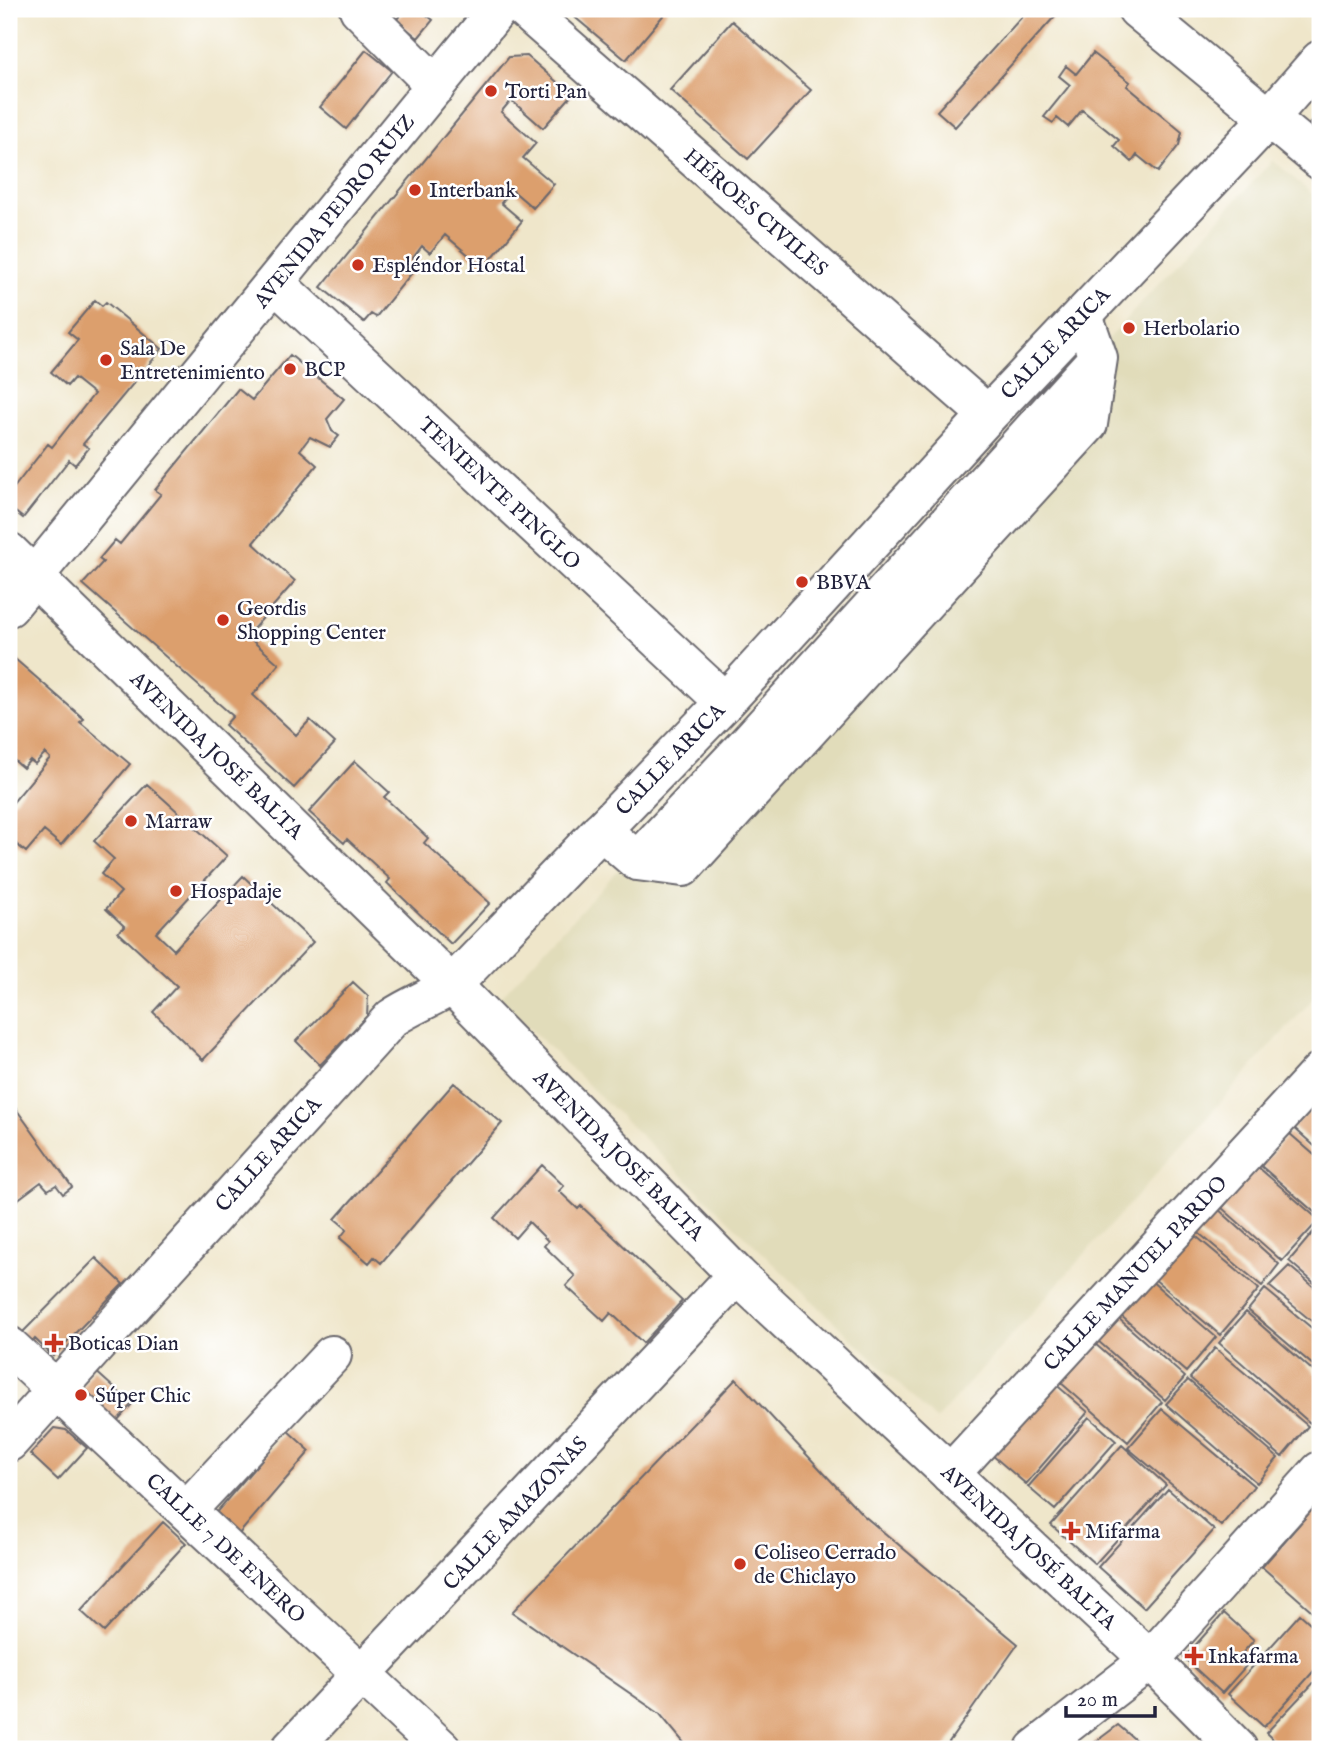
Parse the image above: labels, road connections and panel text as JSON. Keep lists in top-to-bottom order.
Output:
{
  "streets": {
    "street": [
      "AVENIDA PEDRO RUIZ",
      "HÉROES CIVILES",
      "CALLE ARICA",
      "TENIENTE PINGLO",
      "AVENIDA JOSÉ BALTA",
      "CALLE MANUEL PARDO",
      "CALLE AMAZONAS",
      "CALLE 7 DE ENERO"
    ]
  },
  "crossings": [
    ["AVENIDA PEDRO RUIZ", "TENIENTE PINGLO"],
    ["AVENIDA PEDRO RUIZ", "AVENIDA JOSÉ BALTA"],
    ["HÉROES CIVILES", "CALLE ARICA"],
    ["CALLE ARICA", "TENIENTE PINGLO"],
    ["CALLE ARICA", "AVENIDA JOSÉ BALTA"],
    ["CALLE ARICA", "CALLE 7 DE ENERO"],
    ["AVENIDA JOSÉ BALTA", "CALLE MANUEL PARDO"],
    ["AVENIDA JOSÉ BALTA", "CALLE AMAZONAS"],
    ["CALLE AMAZONAS", "CALLE 7 DE ENERO"]
  ],
  "places": {
    "other": [
      "Torti Pan",
      "Interbank",
      "Espléndor Hostal",
      "Herbolario",
      "Sala De Entretenimiento",
      "BCP",
      "BBVA",
      "Geordis Shopping Center",
      "Marraw",
      "Hospadaje",
      "Súper Chic",
      "Coliseo Cerrado de Chiclayo"
    ],
    "health": ["Boticas Dian", "Mifarma", "Inkafarma"]
  },
  "scale_bar": "20 m"
}
